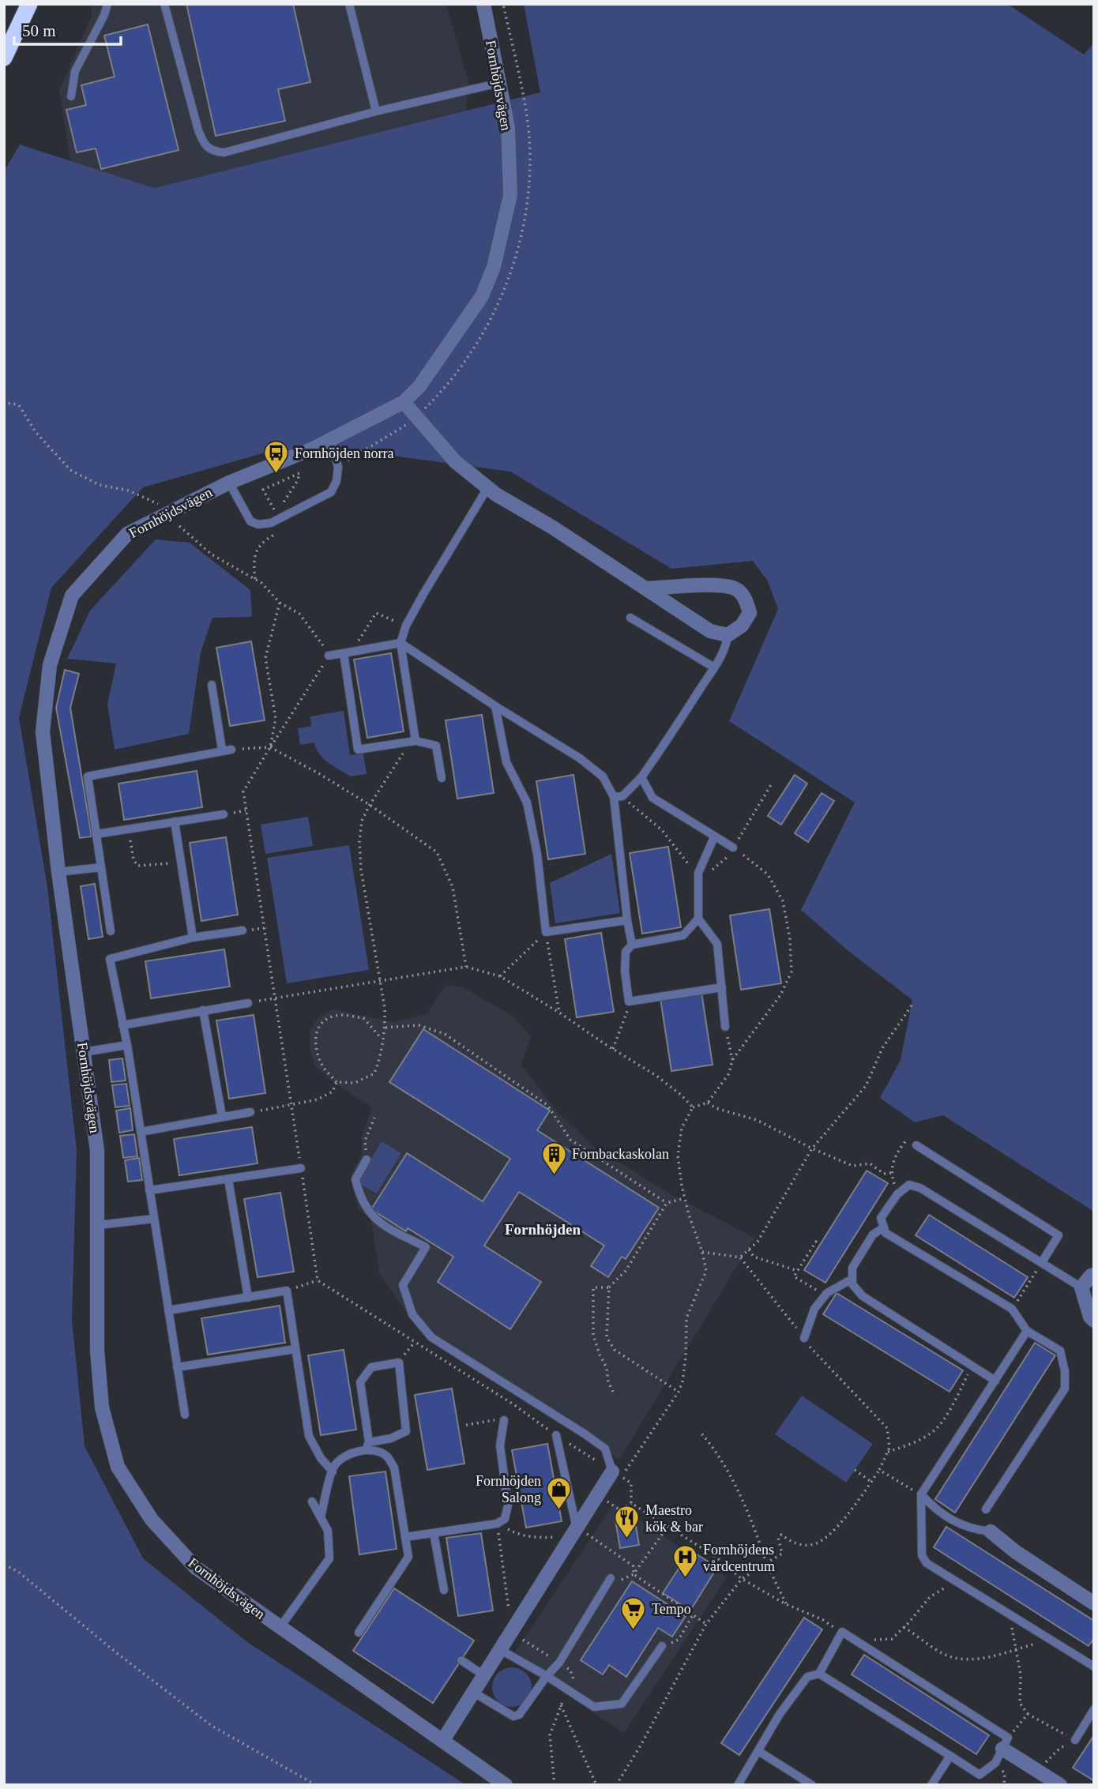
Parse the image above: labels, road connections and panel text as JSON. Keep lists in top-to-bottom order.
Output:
{
  "streets": {
    "street": ["Fornhöjdsvägen"]
  },
  "districts": ["Fornhöjden"],
  "places": {
    "bus stop": ["Fornhöjden norra"],
    "building": ["Fornbackaskolan"],
    "shop": ["Fornhöjden Salong"],
    "restaurant": ["Maestro kök & bar"],
    "hospital": ["Fornhöjdens vårdcentrum"],
    "supermarket": ["Tempo"]
  },
  "scale_bar": "50 m"
}
